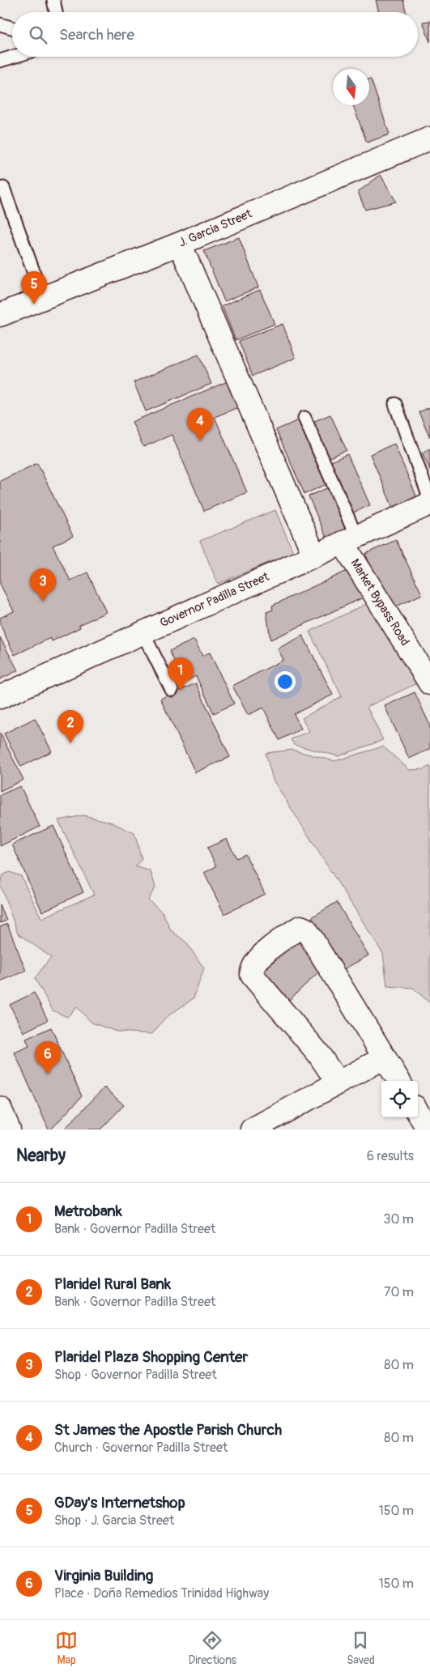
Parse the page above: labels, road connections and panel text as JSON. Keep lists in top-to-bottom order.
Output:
{
  "streets": {
    "street": ["J. Garcia Street", "Governor Padilla Street", "Market Bypass Road"]
  },
  "crossings": [
    ["Governor Padilla Street", "Market Bypass Road"]
  ],
  "north": "bottom",
  "page": {
    "search": "Search here",
    "pins": [
      "5",
      "4",
      "3",
      "1",
      "2",
      "6"
    ],
    "heading": ["Nearby", "6 results"],
    "list": [
      {
        "mark": "1",
        "name": "Metrobank",
        "note": "Bank · Governor Padilla Street",
        "value": "30 m"
      },
      {
        "mark": "2",
        "name": "Plaridel Rural Bank",
        "note": "Bank · Governor Padilla Street",
        "value": "70 m"
      },
      {
        "mark": "3",
        "name": "Plaridel Plaza Shopping Center",
        "note": "Shop · Governor Padilla Street",
        "value": "80 m"
      },
      {
        "mark": "4",
        "name": "St James the Apostle Parish Church",
        "note": "Church · Governor Padilla Street",
        "value": "80 m"
      },
      {
        "mark": "5",
        "name": "GDay's Internetshop",
        "note": "Shop · J. Garcia Street",
        "value": "150 m"
      },
      {
        "mark": "6",
        "name": "Virginia Building",
        "note": "Place · Doña Remedios Trinidad Highway",
        "value": "150 m"
      }
    ],
    "nav": ["Map", "Directions", "Saved"]
  }
}
